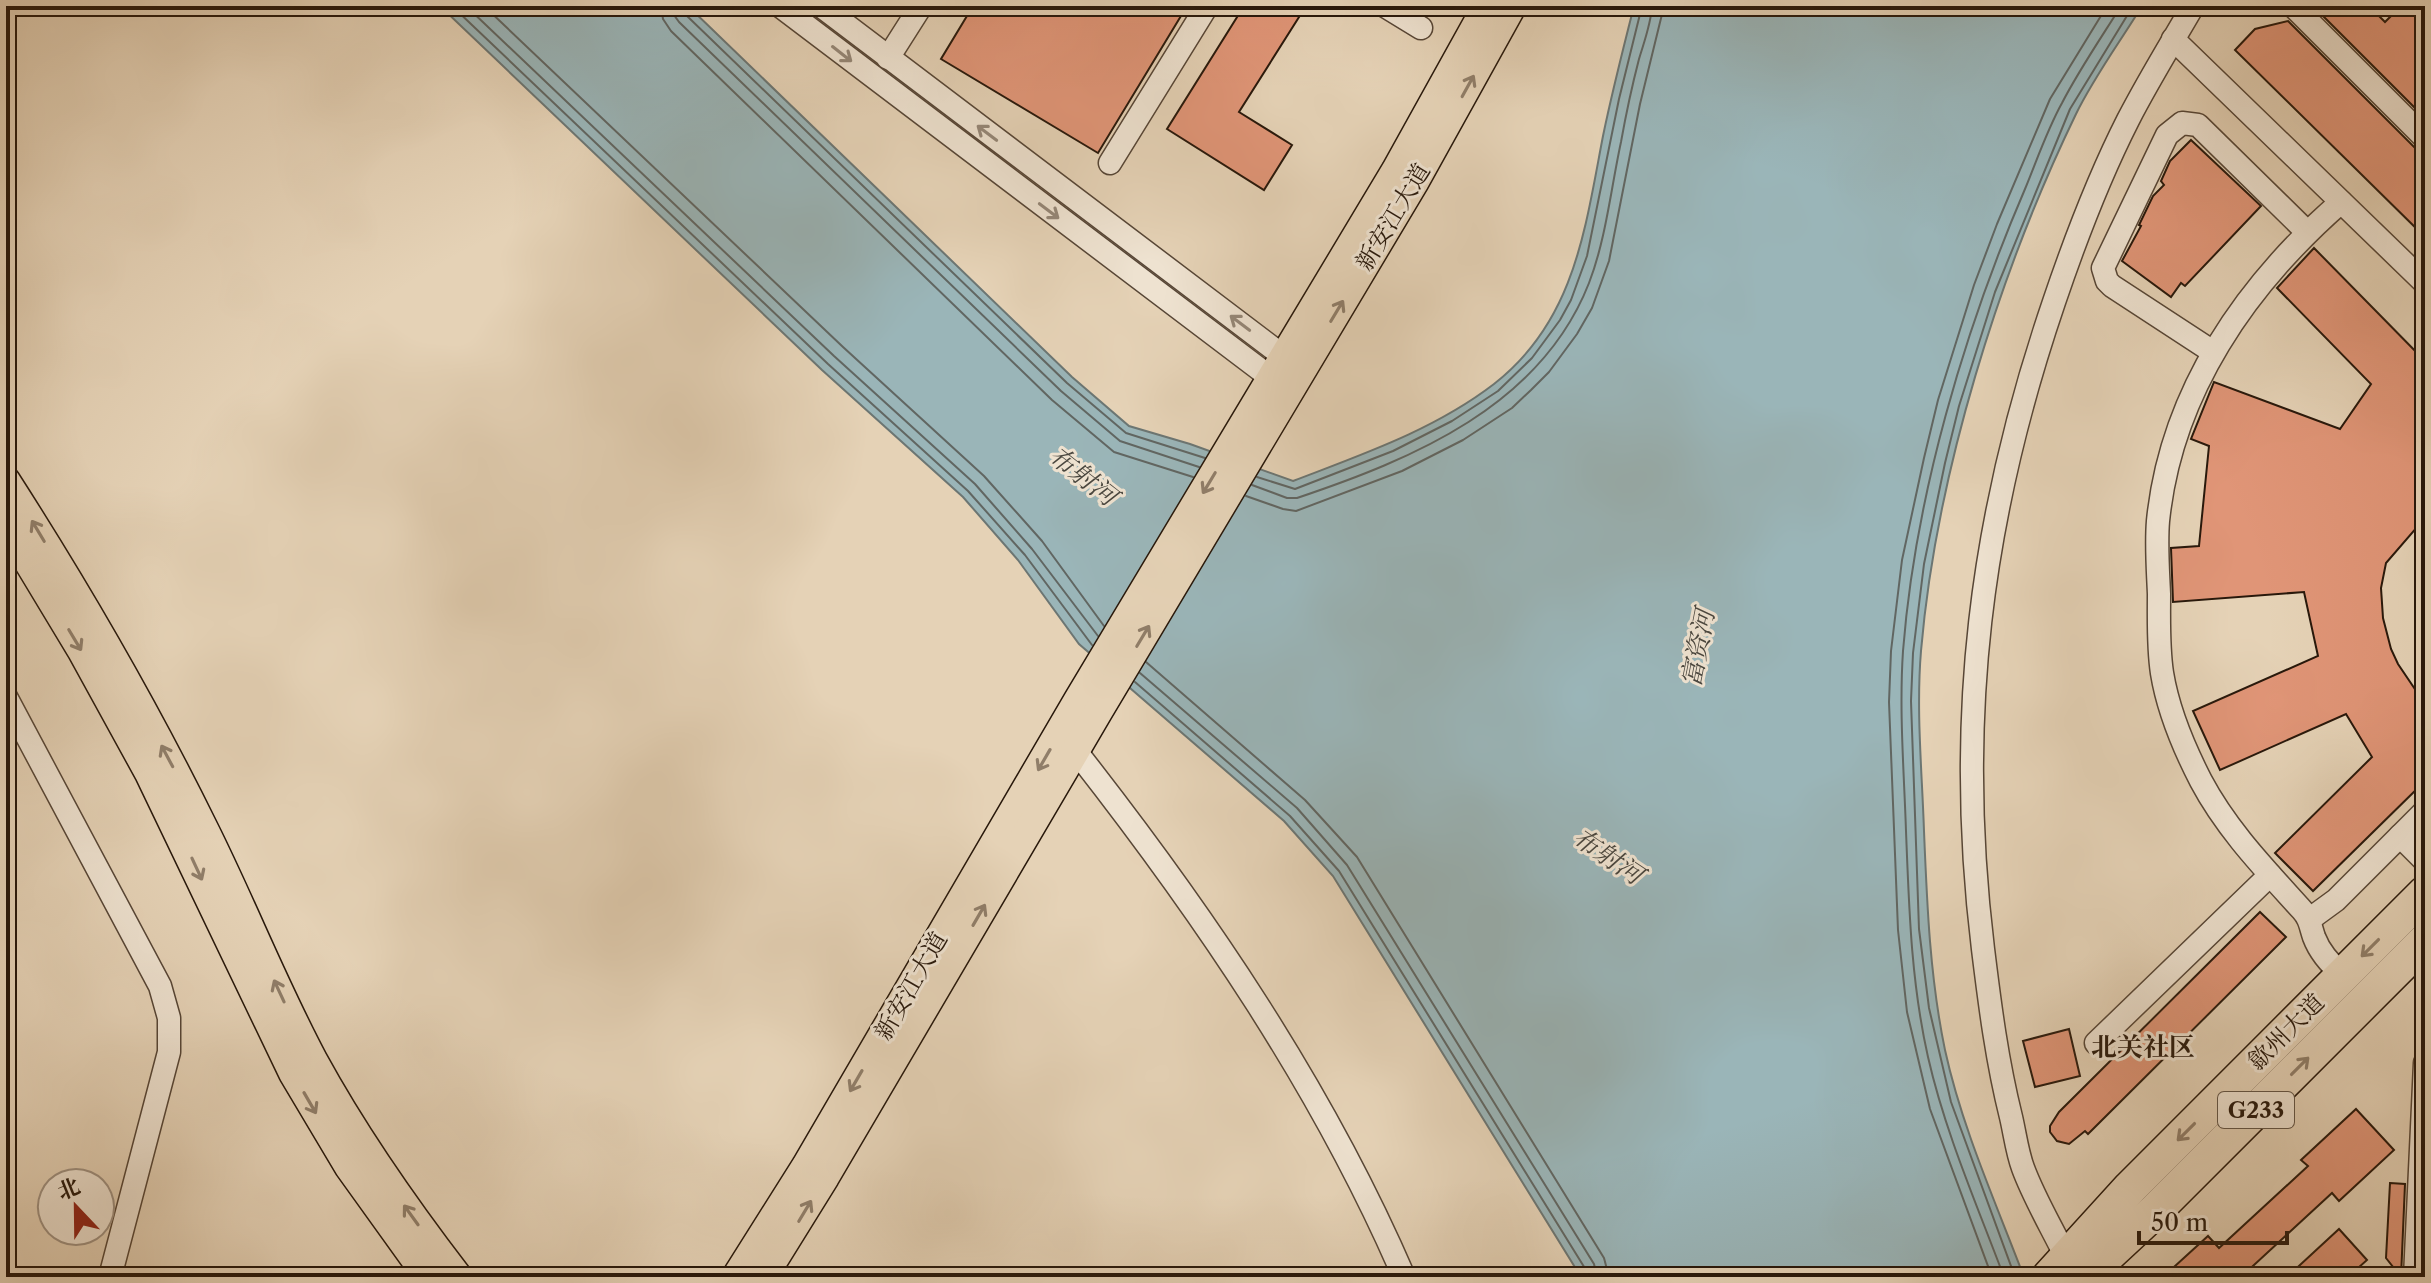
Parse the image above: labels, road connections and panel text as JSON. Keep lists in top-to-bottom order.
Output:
{
  "streets": {
    "highway": ["歙州大道", "G233"],
    "main road": ["新安江大道"]
  },
  "districts": ["北关社区"],
  "water": ["布射河", "富资河"],
  "scale_bar": "50 m",
  "north": "top"
}
